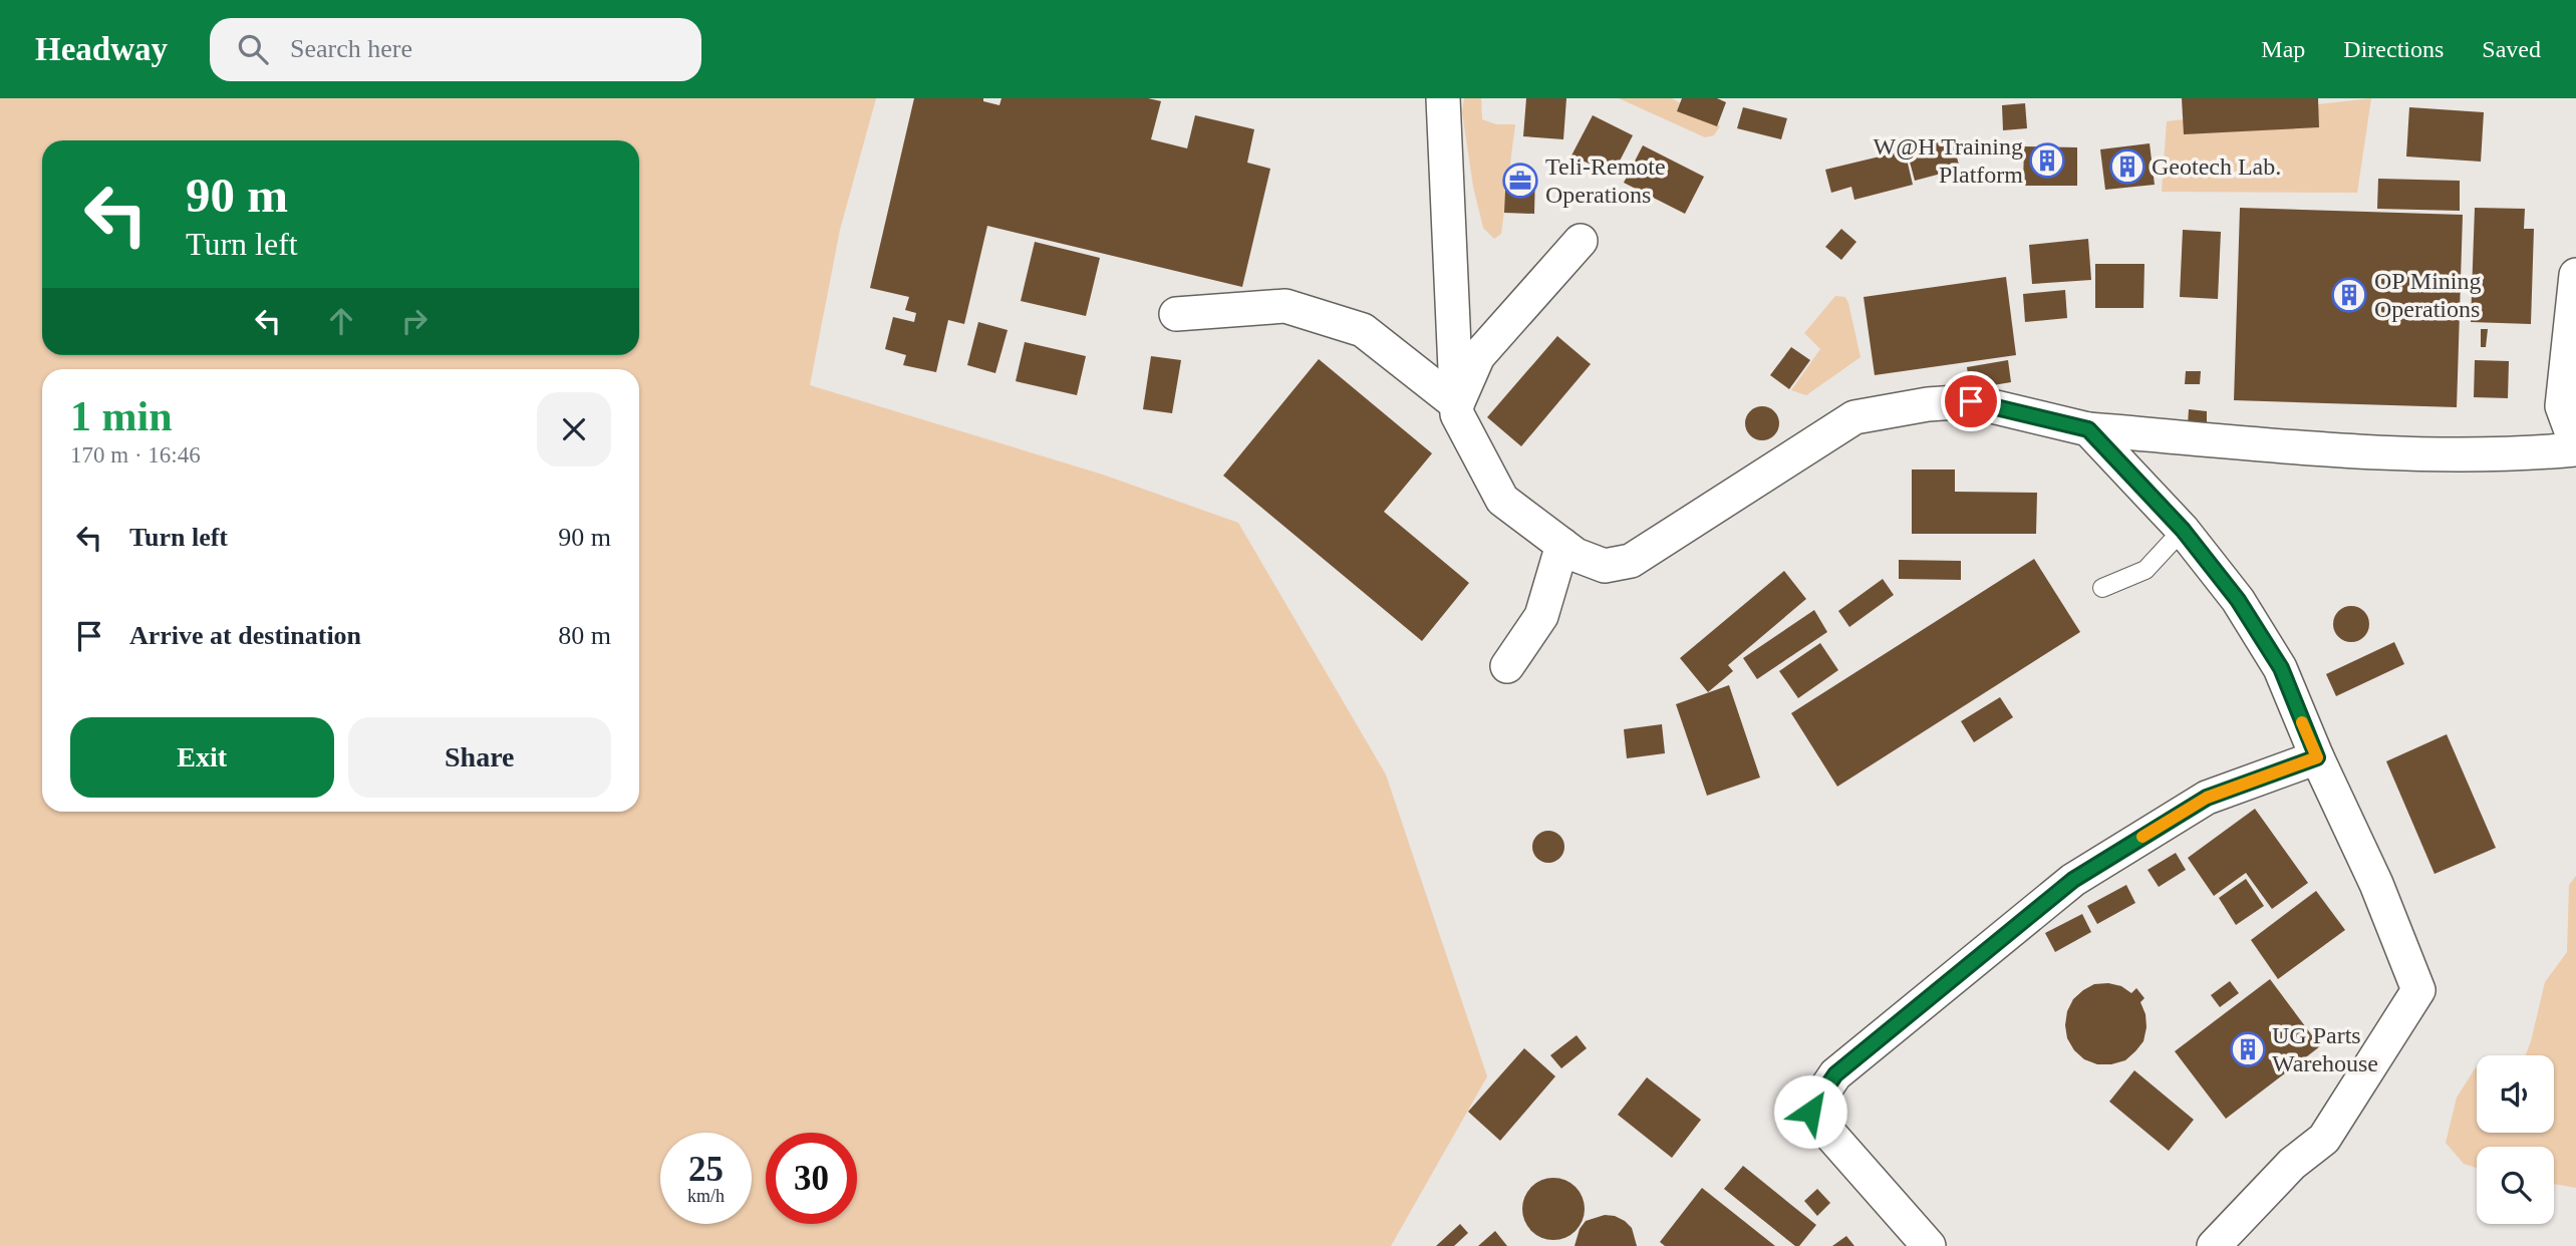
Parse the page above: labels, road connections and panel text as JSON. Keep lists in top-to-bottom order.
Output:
{
  "places": {
    "building": [
      "W@H Training Platform",
      "Geotech Lab.",
      "OP Mining Operations",
      "UG Parts Warehouse"
    ],
    "office": ["Teli-Remote Operations"]
  },
  "page": {
    "header": "Headway",
    "search": "Search here",
    "nav": ["Map", "Directions", "Saved"],
    "turn": ["90 m", "Turn left"],
    "heading": ["1 min", "170 m · 16:46"],
    "list": [
      {
        "name": "Turn left",
        "value": "90 m"
      },
      {
        "name": "Arrive at destination",
        "value": "80 m"
      }
    ],
    "buttons": ["Exit", "Share"],
    "speed": "25 km/h",
    "limit": "30"
  }
}
